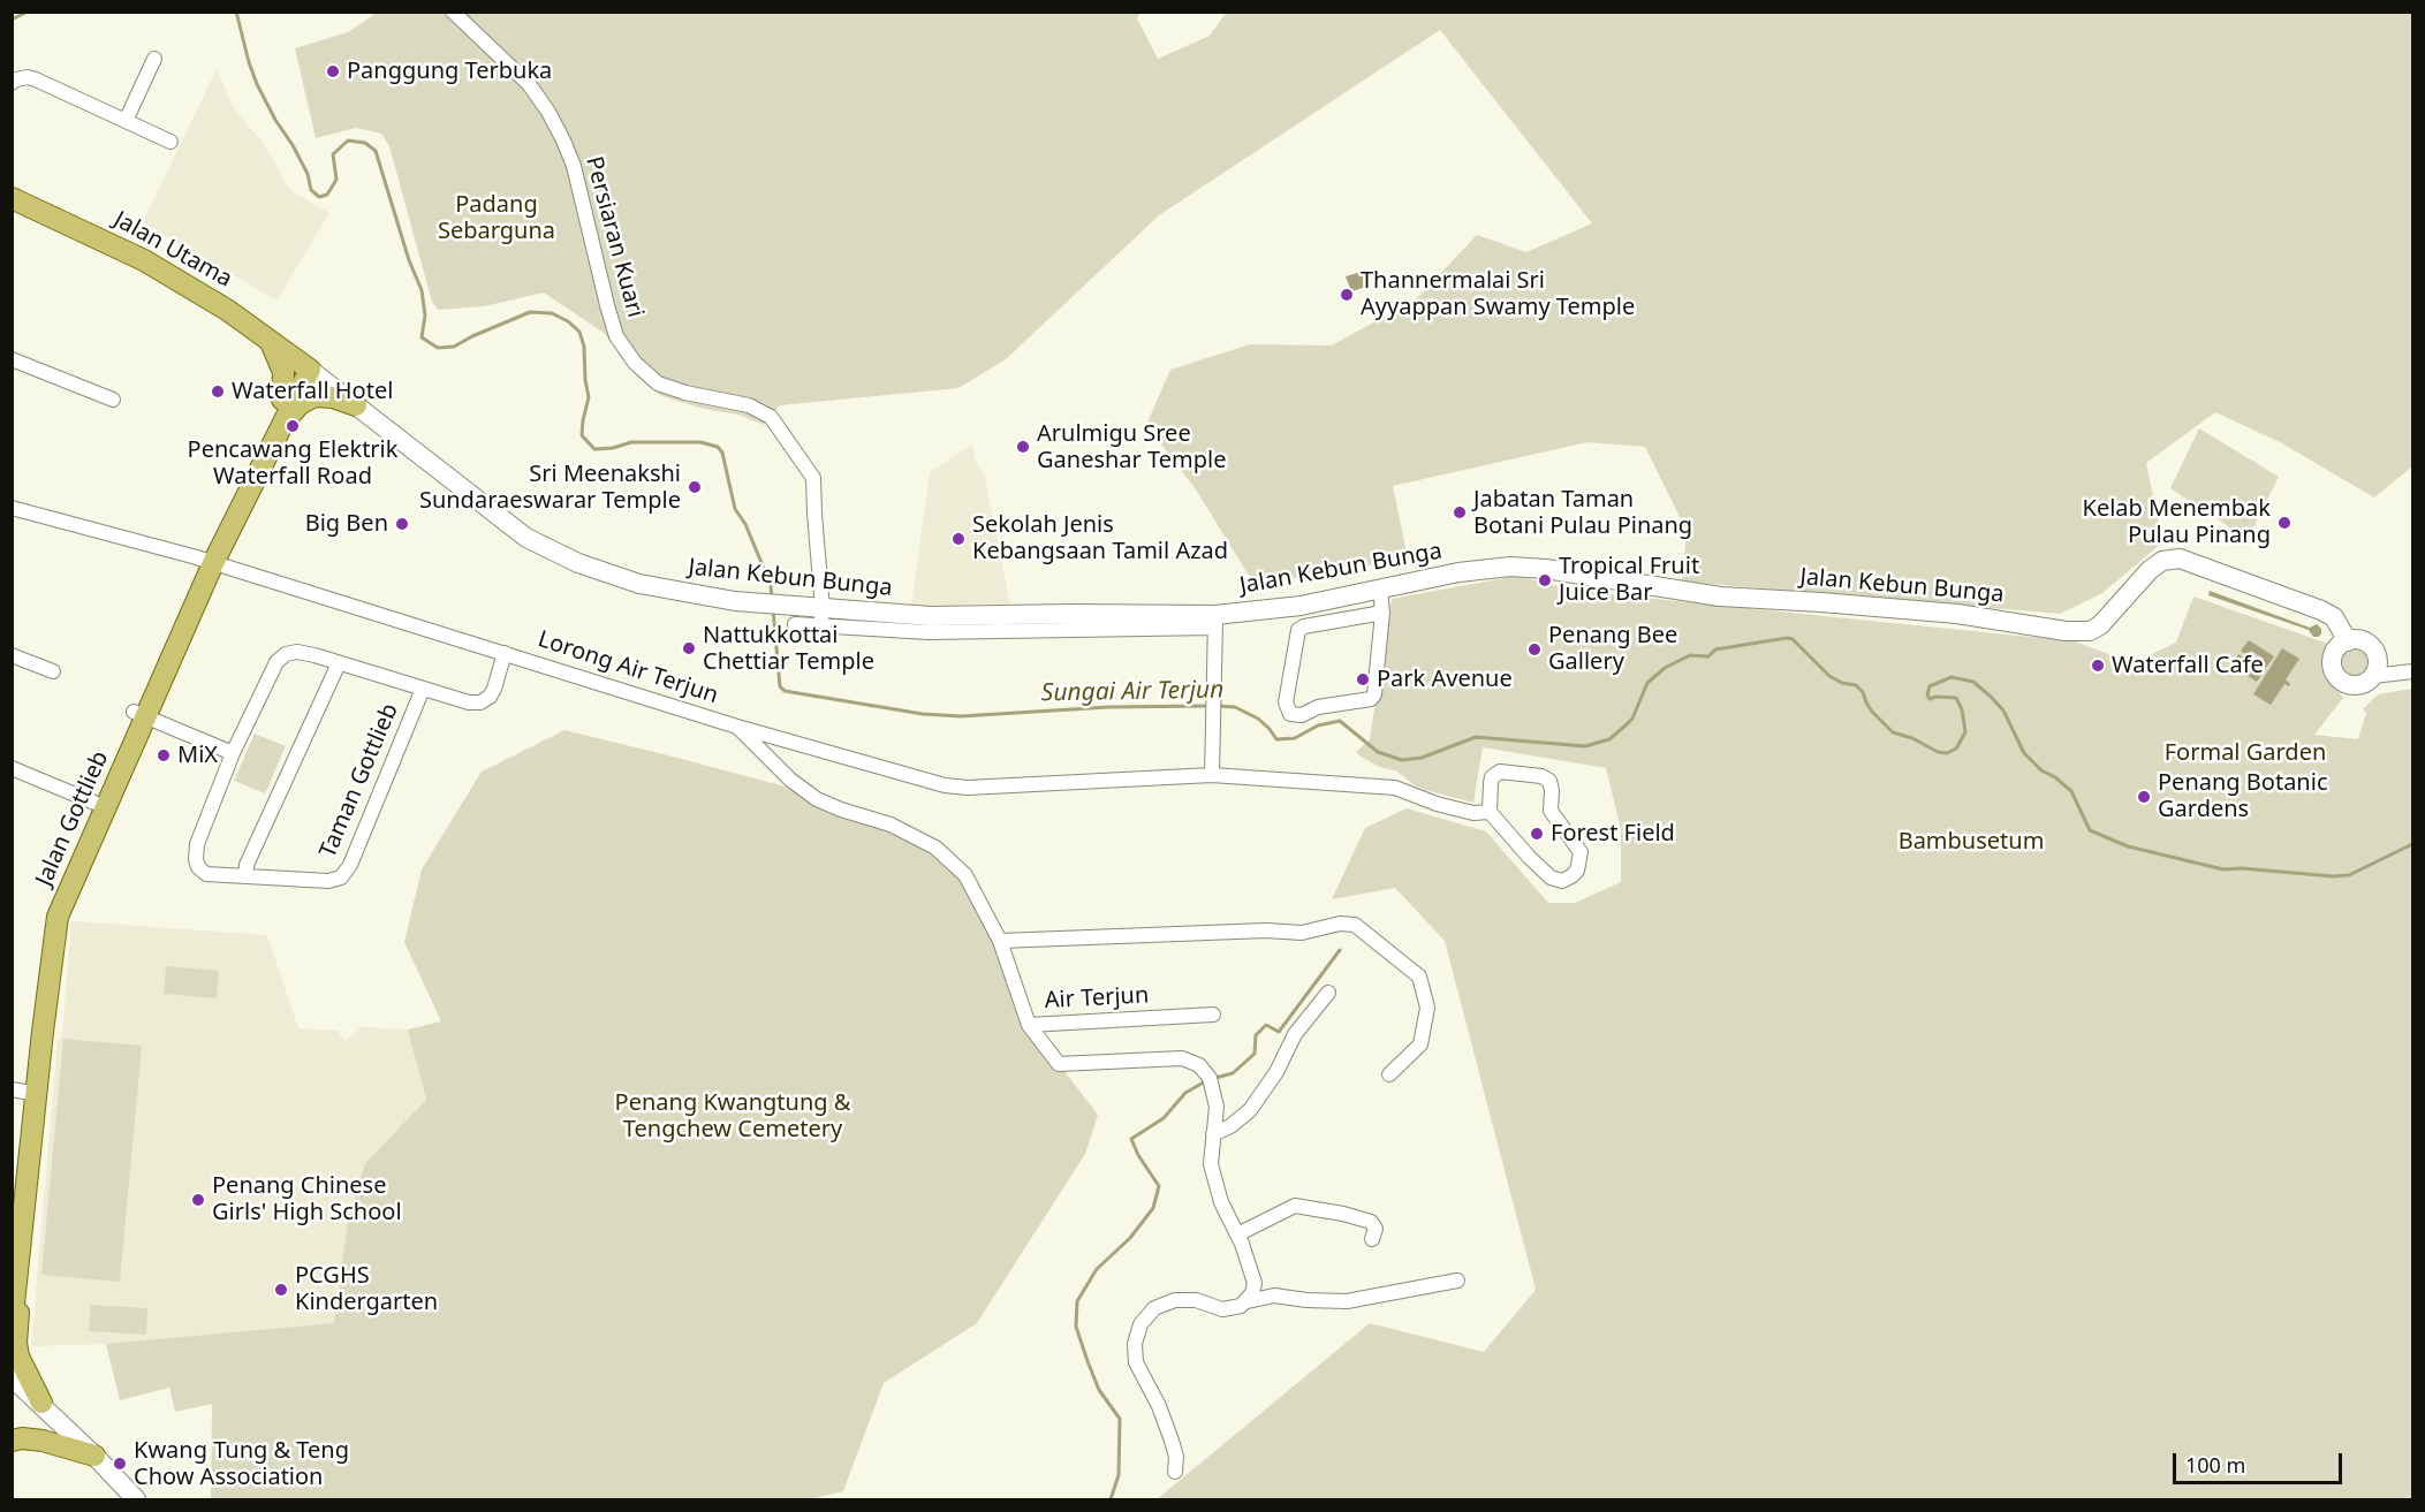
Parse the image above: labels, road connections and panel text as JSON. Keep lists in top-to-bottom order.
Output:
{
  "streets": {
    "main road": ["Jalan Utama", "Jalan Gottlieb"],
    "street": [
      "Persiaran Kuari",
      "Jalan Kebun Bunga",
      "Lorong Air Terjun",
      "Taman Gottlieb",
      "Air Terjun"
    ]
  },
  "crossings": [
    ["Persiaran Kuari", "Jalan Kebun Bunga"],
    ["Jalan Utama", "Jalan Kebun Bunga"],
    ["Jalan Utama", "Jalan Gottlieb"],
    ["Jalan Kebun Bunga", "Jalan Gottlieb"],
    ["Lorong Air Terjun", "Taman Gottlieb"],
    ["Lorong Air Terjun", "Jalan Gottlieb"],
    ["Lorong Air Terjun", "Air Terjun"]
  ],
  "water": ["Sungai Air Terjun"],
  "parks": [
    "Padang Sebarguna",
    "Formal Garden",
    "Bambusetum",
    "Penang Kwangtung & Tengchew Cemetery"
  ],
  "places": [
    "Panggung Terbuka",
    "Thannermalai Sri Ayyappan Swamy Temple",
    "Waterfall Hotel",
    "Pencawang Elektrik Waterfall Road",
    "Arulmigu Sree Ganeshar Temple",
    "Sri Meenakshi Sundaraeswarar Temple",
    "Jabatan Taman Botani Pulau Pinang",
    "Kelab Menembak Pulau Pinang",
    "Big Ben",
    "Sekolah Jenis Kebangsaan Tamil Azad",
    "Tropical Fruit Juice Bar",
    "Nattukkottai Chettiar Temple",
    "Penang Bee Gallery",
    "Waterfall Cafe",
    "Park Avenue",
    "MiX",
    "Penang Botanic Gardens",
    "Forest Field",
    "Penang Chinese Girls' High School",
    "PCGHS Kindergarten",
    "Kwang Tung & Teng Chow Association"
  ],
  "scale_bar": "100 m"
}
